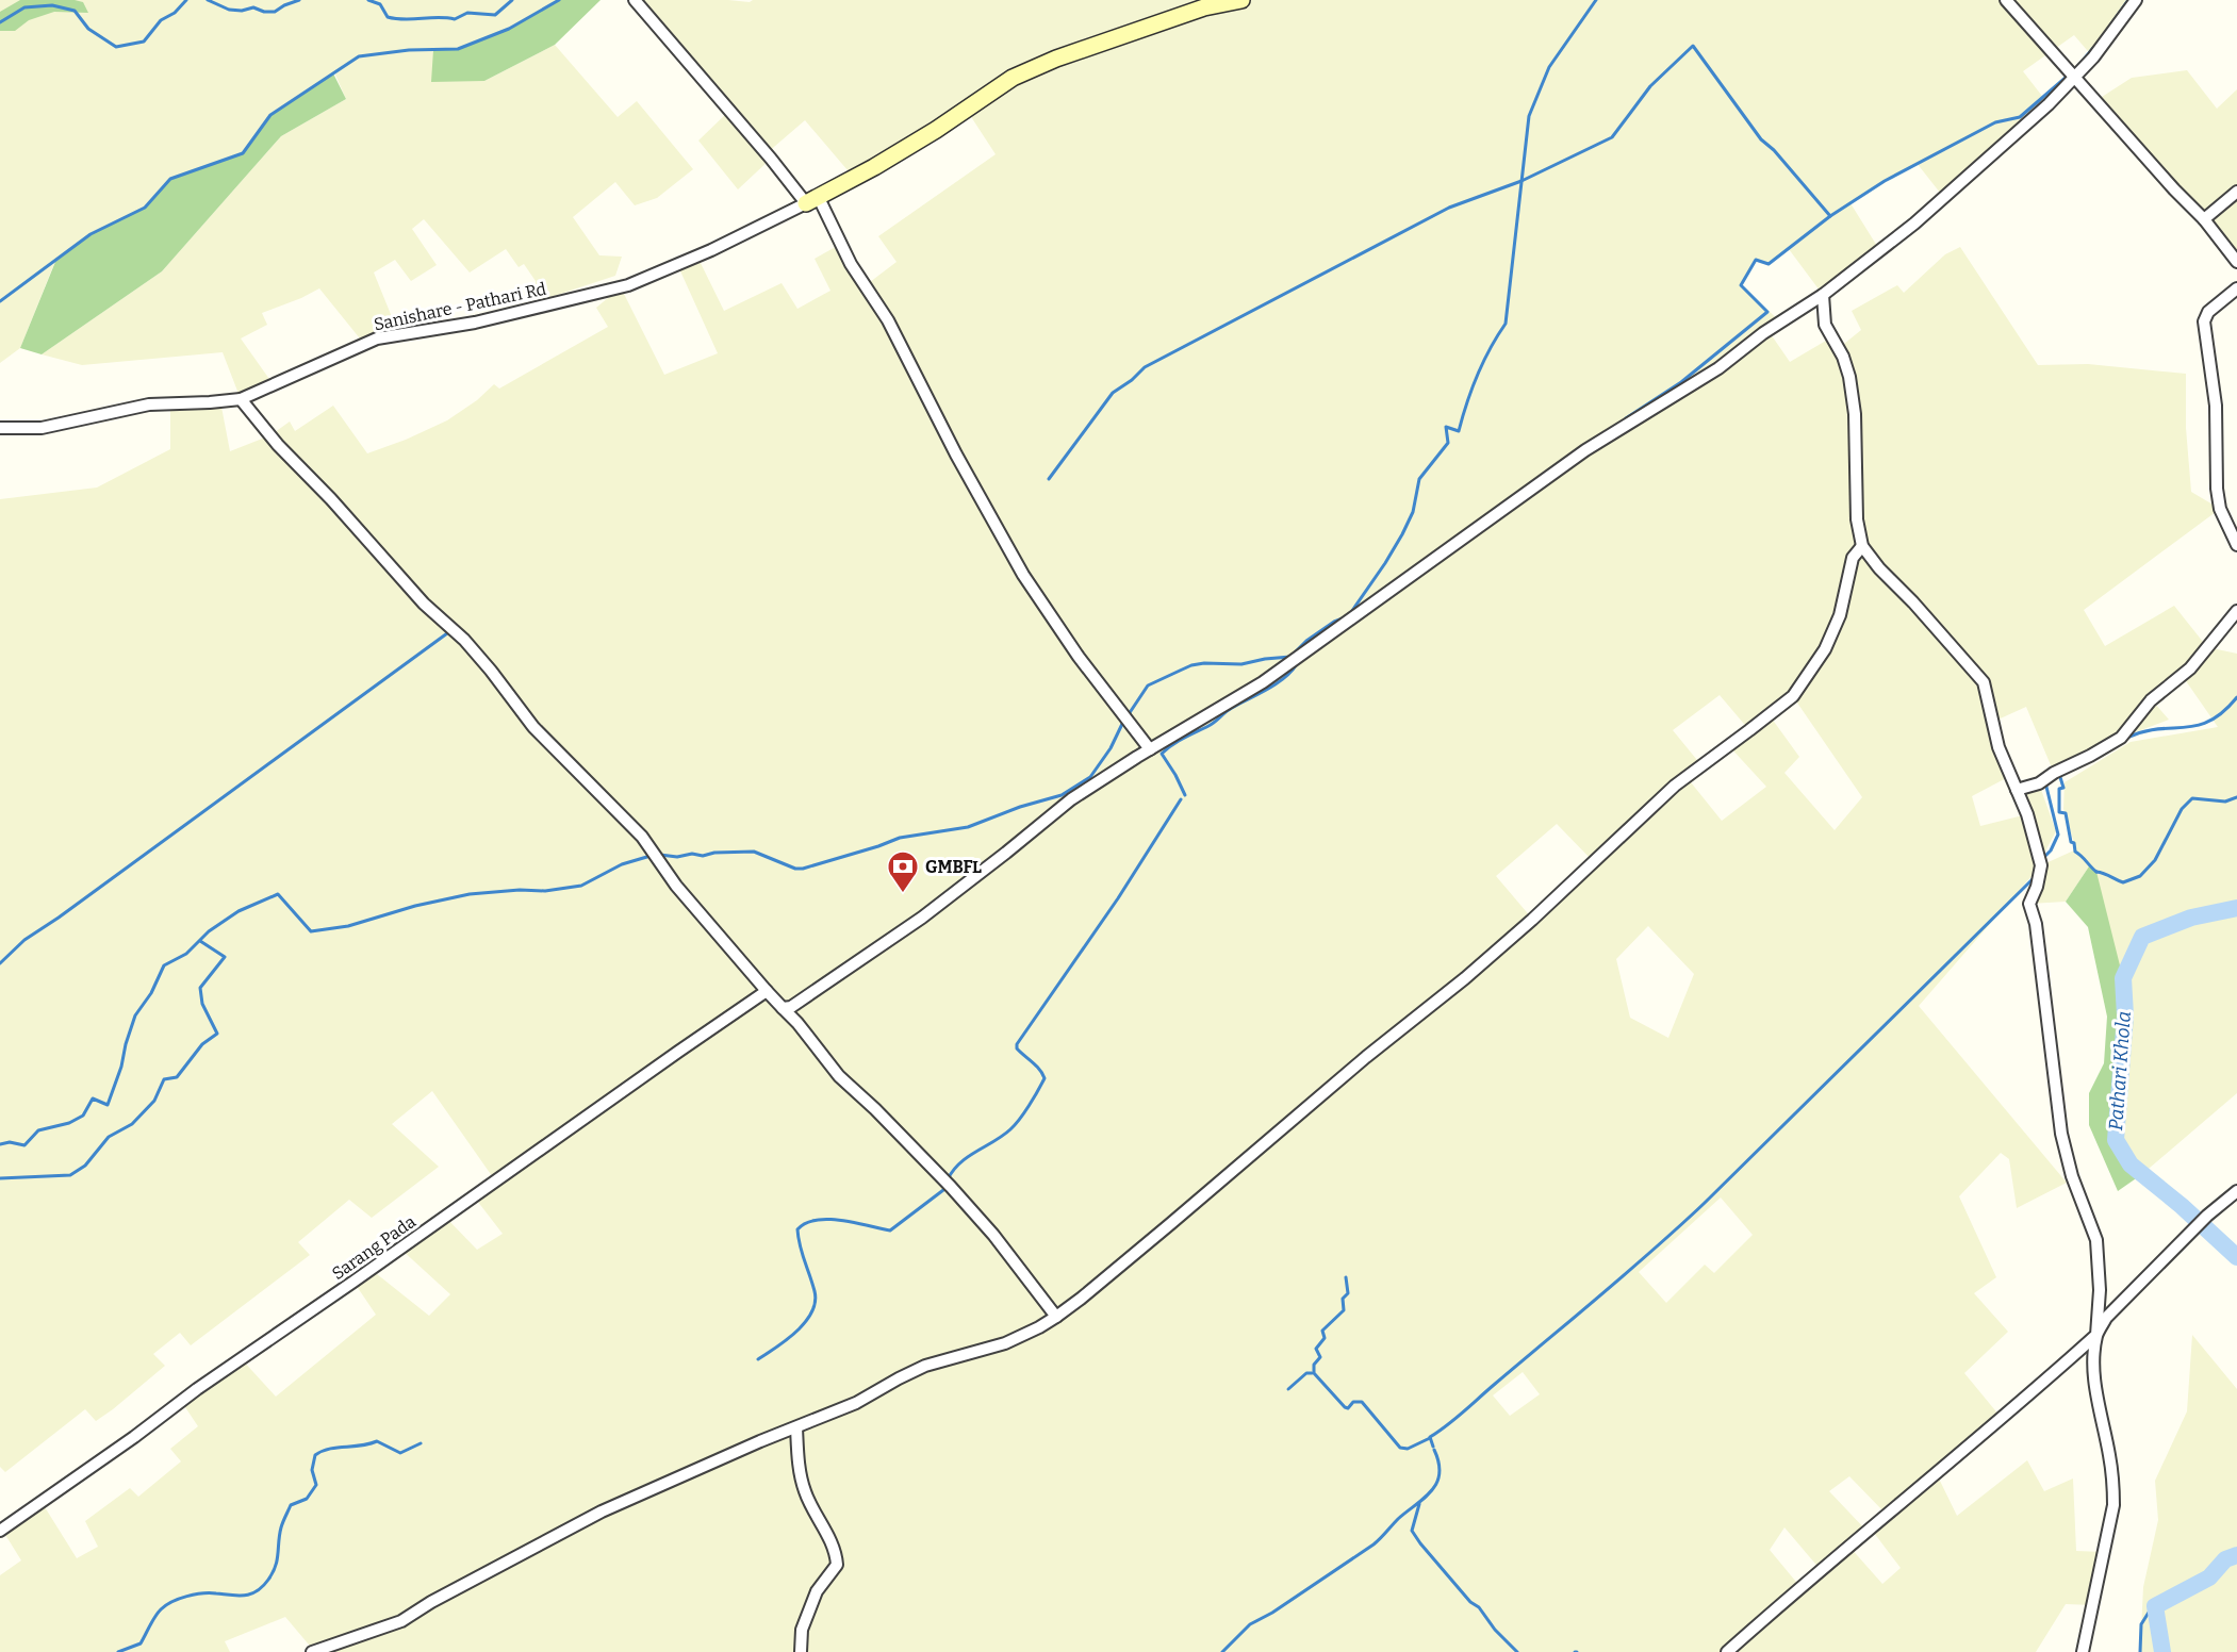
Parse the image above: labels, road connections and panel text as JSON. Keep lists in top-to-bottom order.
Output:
{
  "streets": {
    "street": ["Sanishare - Pathari Rd", "Sarang Pada"]
  },
  "water": ["Pathari Khola"],
  "places": {
    "bank": ["GMBFL"]
  }
}
